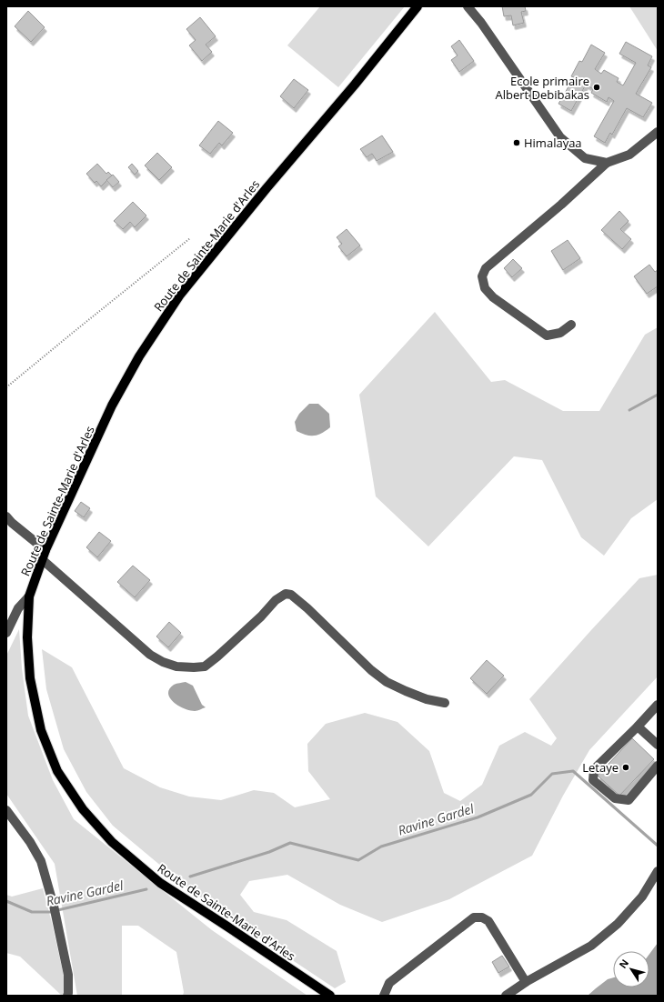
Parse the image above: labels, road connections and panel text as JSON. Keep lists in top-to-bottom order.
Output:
{
  "streets": {
    "main road": ["Route de Sainte-Marie d'Arles"]
  },
  "water": ["Ravine Gardel"],
  "places": ["Ecole primaire Albert Debibakas", "Himalayaa", "Letaye"],
  "north": "top left"
}
